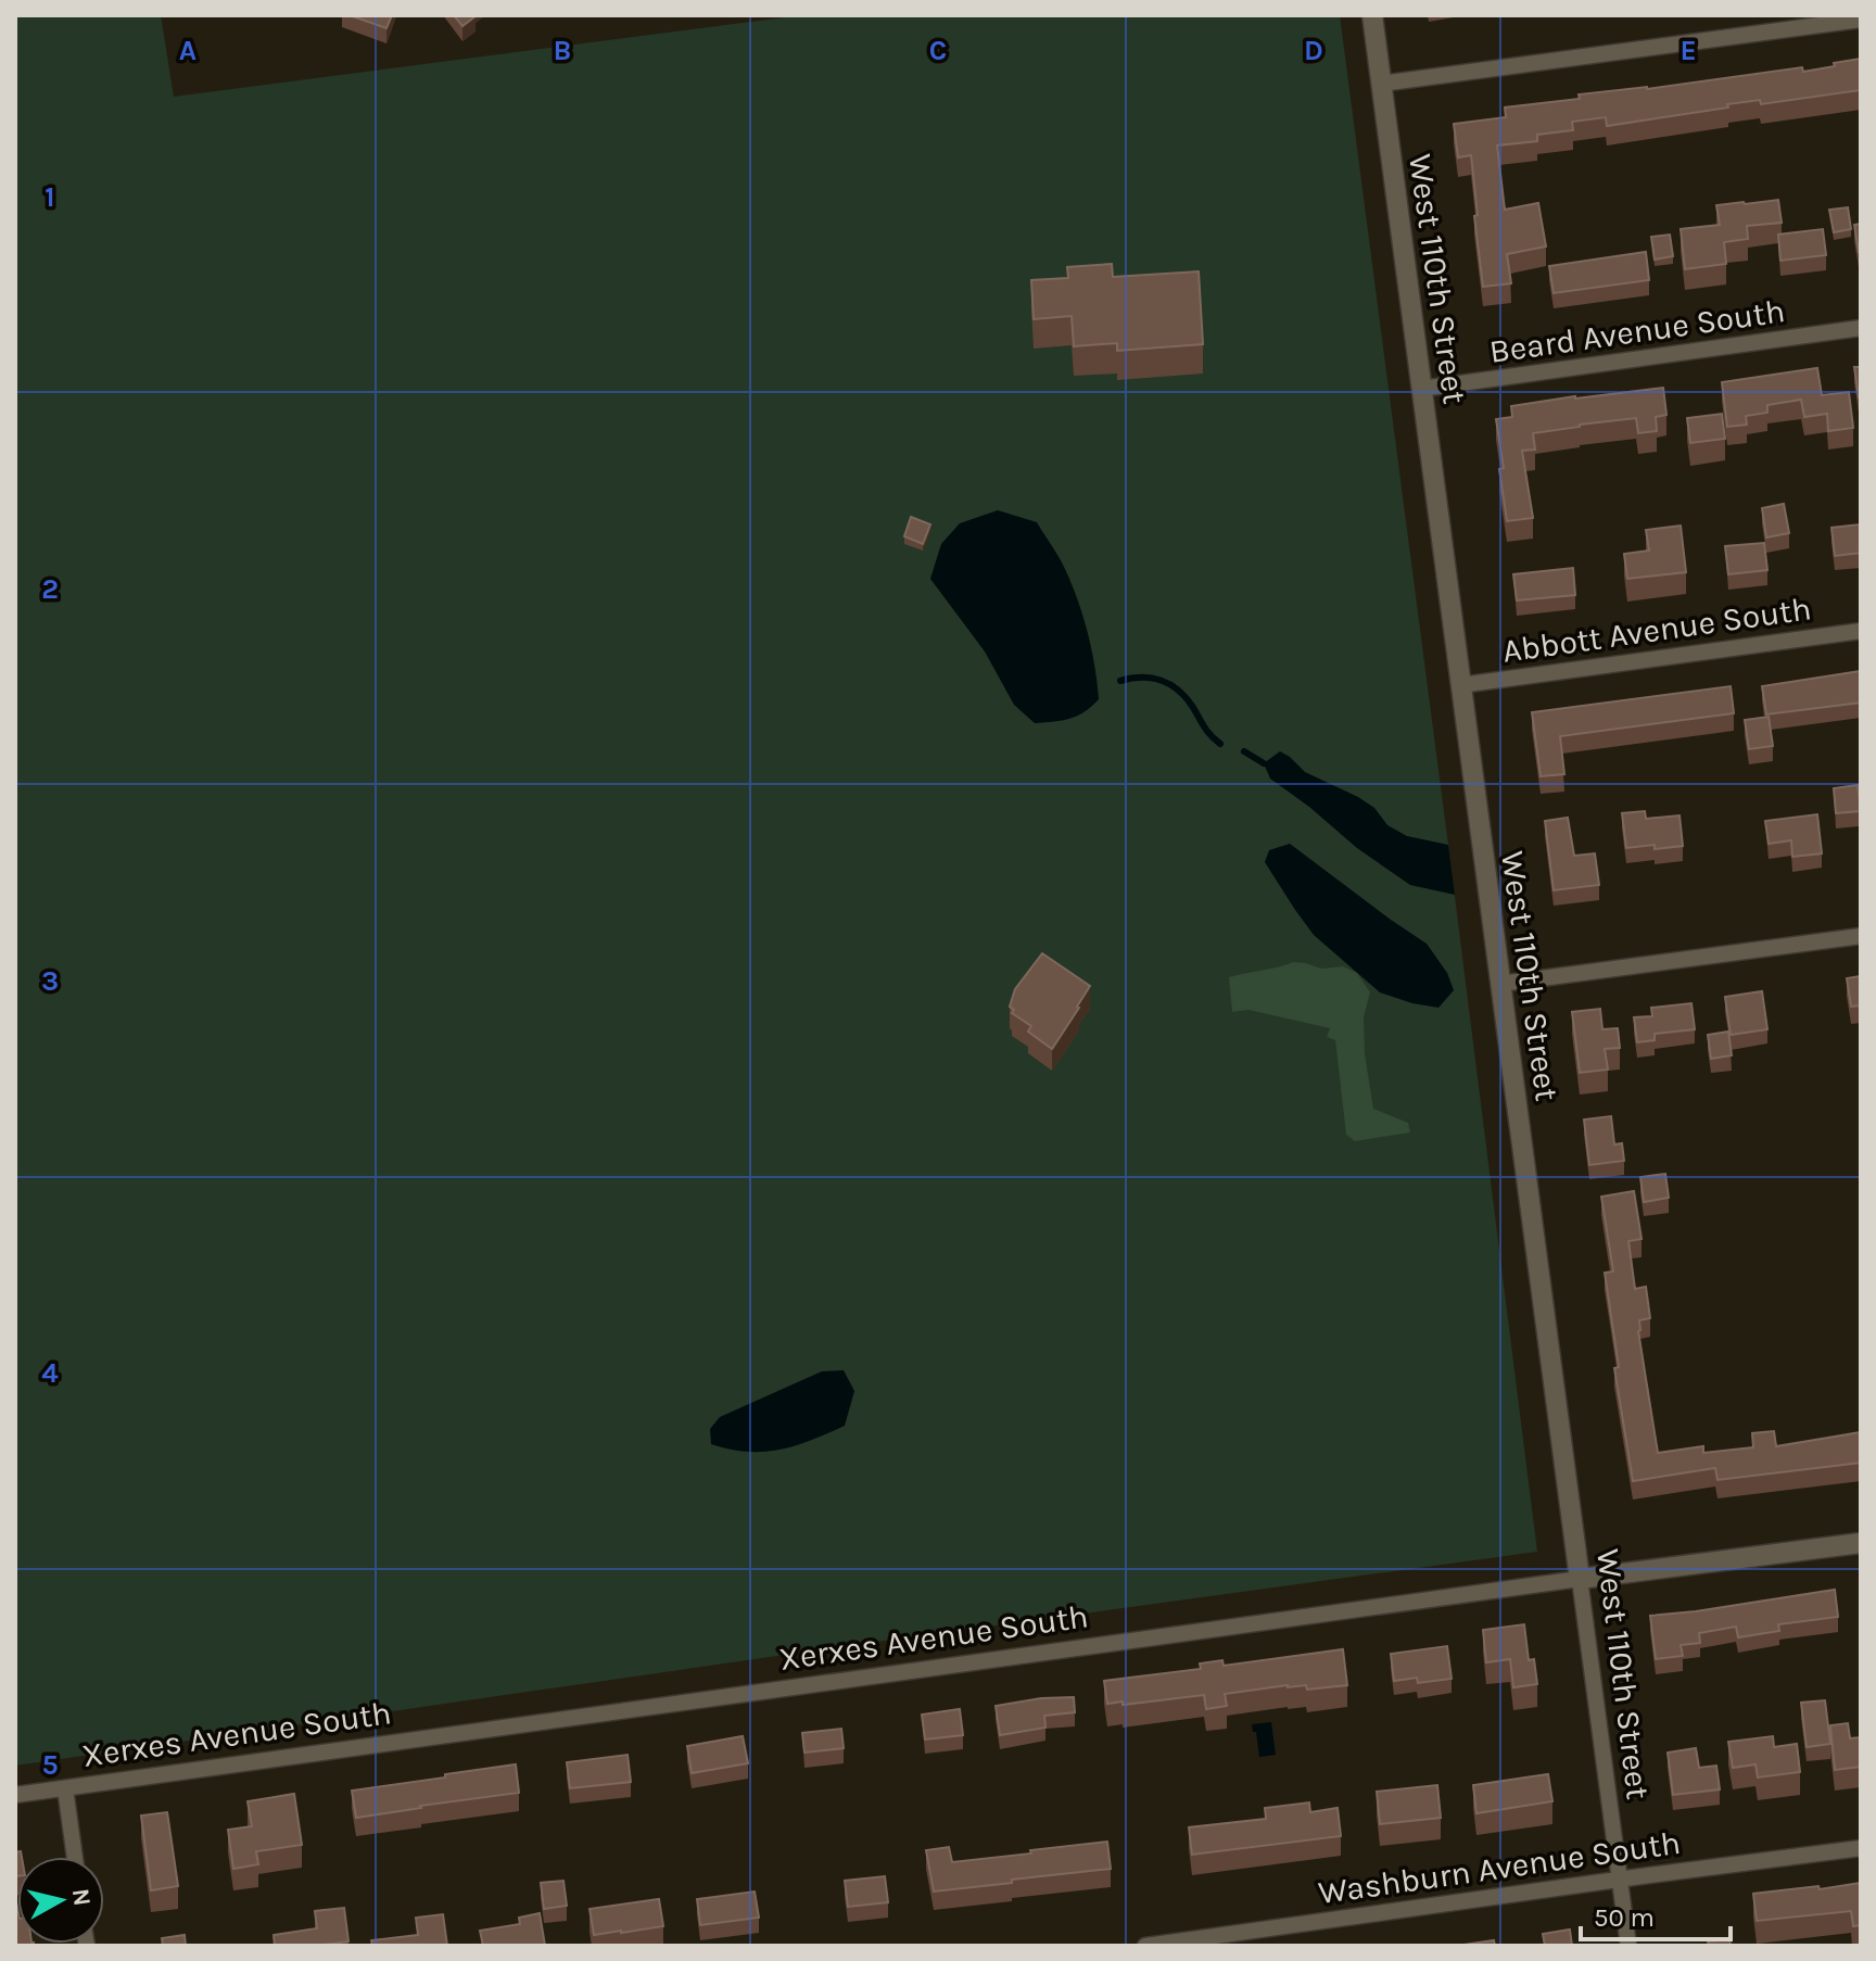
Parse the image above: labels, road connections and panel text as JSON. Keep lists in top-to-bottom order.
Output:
{
  "streets": {
    "street": [
      "West 110th Street",
      "Beard Avenue South",
      "Abbott Avenue South",
      "Xerxes Avenue South",
      "Washburn Avenue South"
    ]
  },
  "crossings": [
    ["West 110th Street", "Beard Avenue South"],
    ["West 110th Street", "Abbott Avenue South"],
    ["West 110th Street", "Xerxes Avenue South"],
    ["West 110th Street", "Washburn Avenue South"]
  ],
  "scale_bar": "50 m",
  "north": "right",
  "grid": {
    "columns": [
      "A",
      "B",
      "C",
      "D",
      "E"
    ],
    "rows": [
      "1",
      "2",
      "3",
      "4",
      "5"
    ]
  }
}
